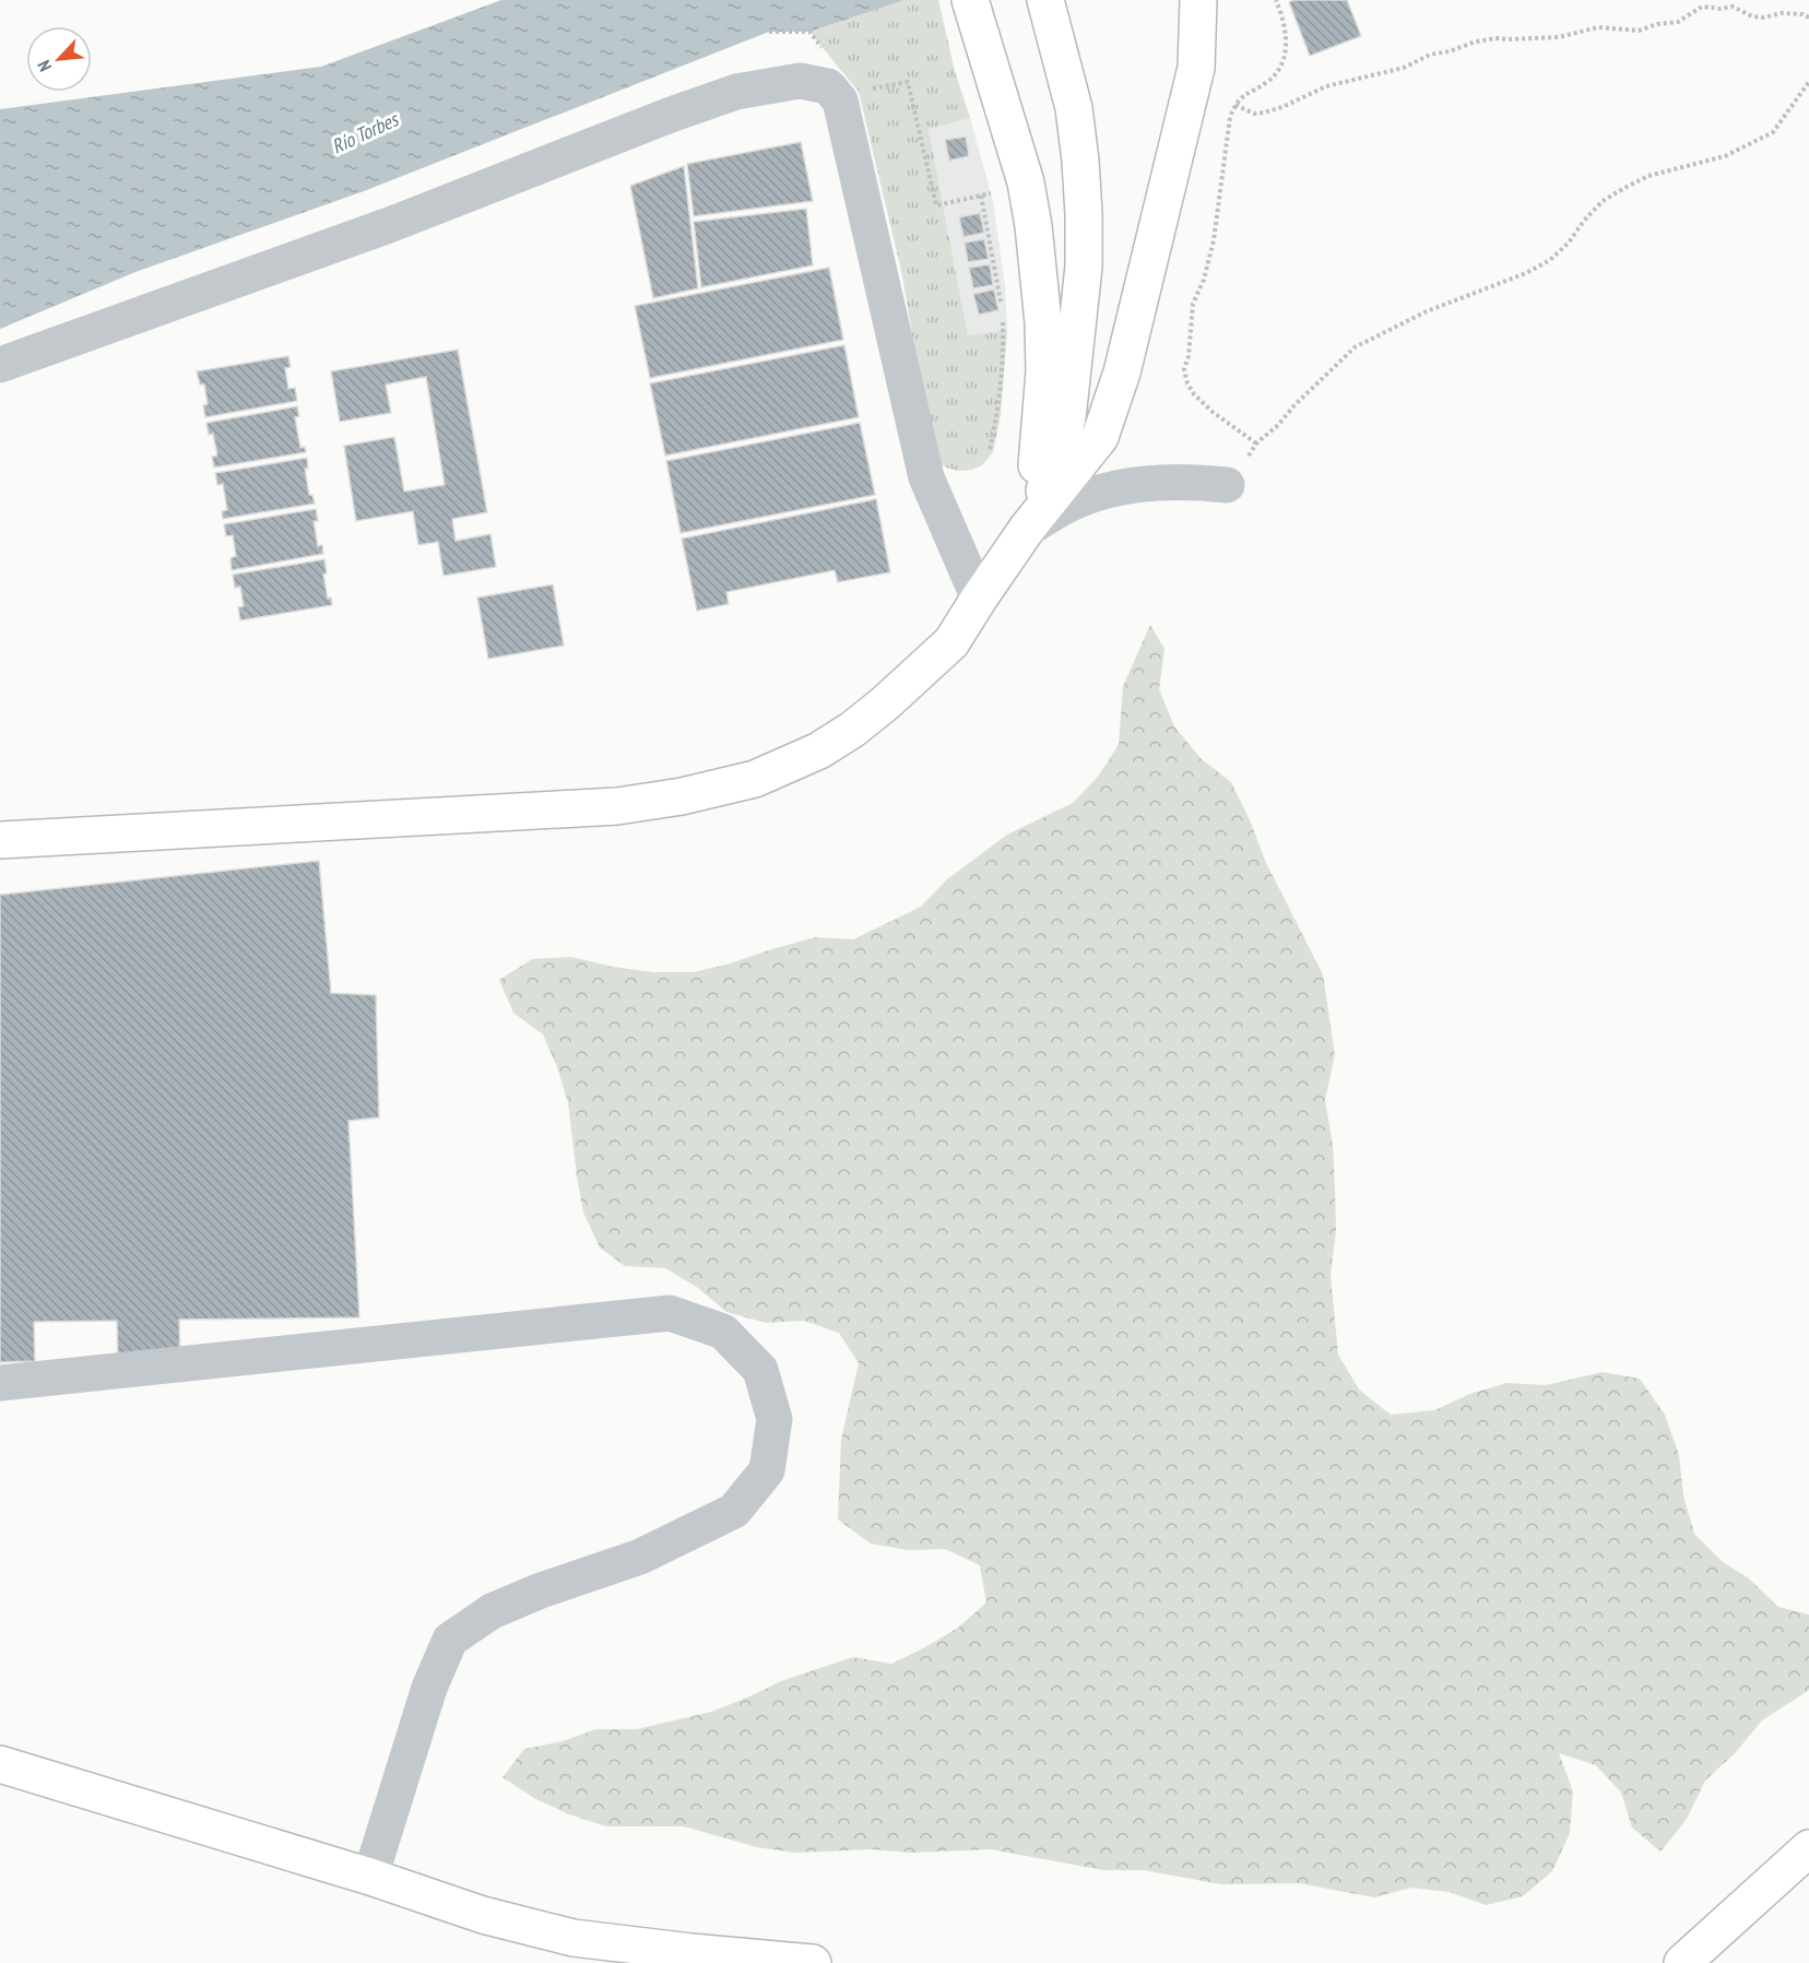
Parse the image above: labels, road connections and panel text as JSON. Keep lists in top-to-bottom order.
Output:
{
  "water": ["Río Torbes"],
  "north": "bottom left"
}
